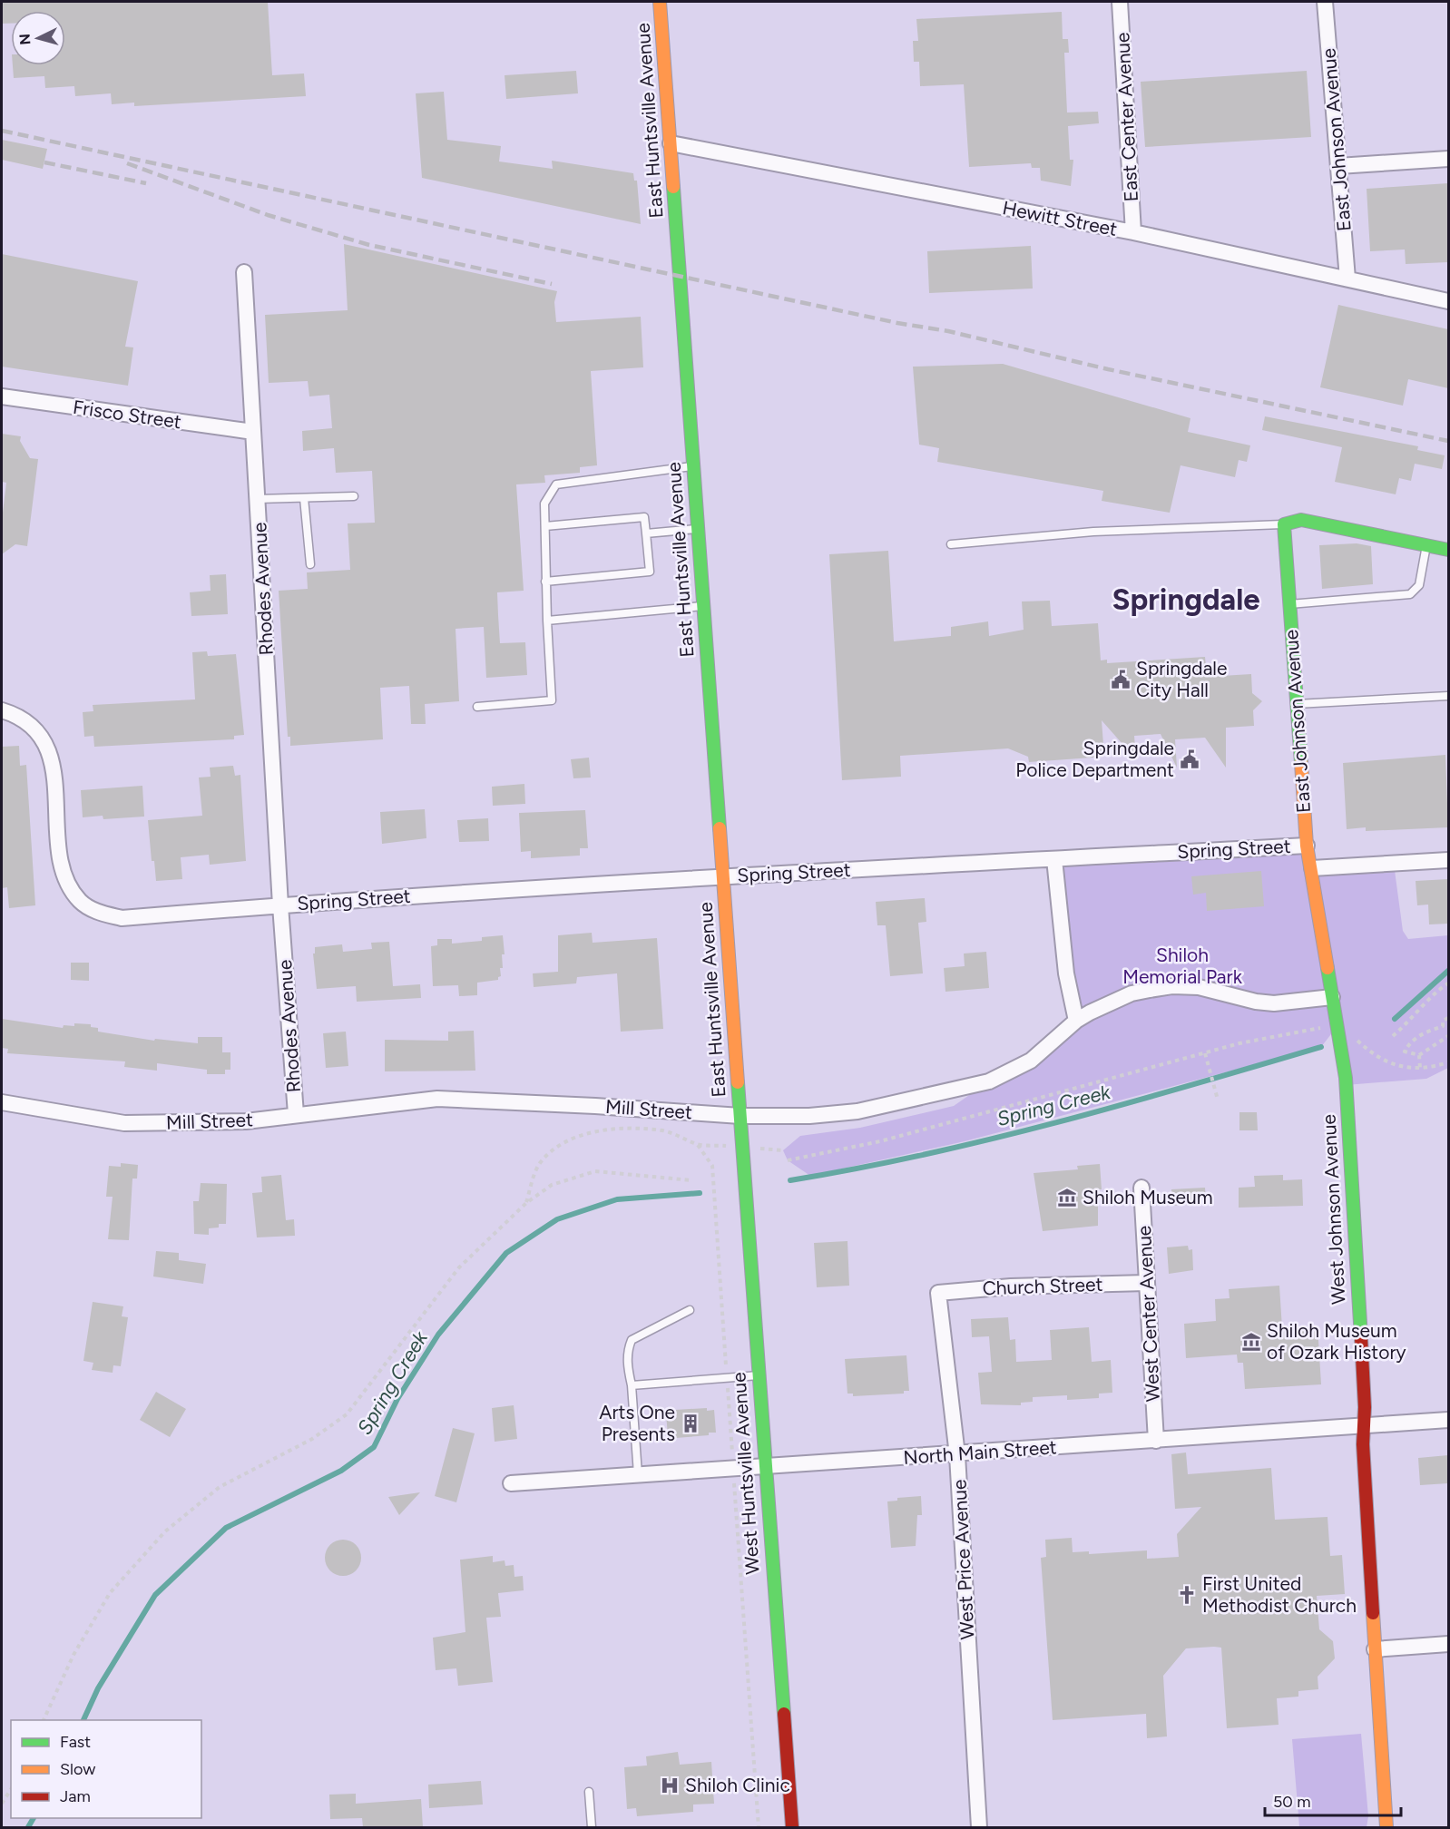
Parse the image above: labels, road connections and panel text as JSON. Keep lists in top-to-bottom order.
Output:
{
  "streets": {
    "main road": [
      "East Huntsville Avenue",
      "East Johnson Avenue",
      "West Johnson Avenue",
      "West Huntsville Avenue"
    ],
    "street": [
      "East Center Avenue",
      "Hewitt Street",
      "Frisco Street",
      "Rhodes Avenue",
      "Spring Street",
      "Mill Street",
      "Church Street",
      "West Center Avenue",
      "North Main Street",
      "West Price Avenue"
    ]
  },
  "crossings": [
    ["East Center Avenue", "Hewitt Street"],
    ["East Huntsville Avenue", "Hewitt Street"],
    ["East Huntsville Avenue", "Spring Street"],
    ["East Huntsville Avenue", "Mill Street"],
    ["East Huntsville Avenue", "West Huntsville Avenue"],
    ["East Johnson Avenue", "Hewitt Street"],
    ["East Johnson Avenue", "Spring Street"],
    ["East Johnson Avenue", "Mill Street"],
    ["East Johnson Avenue", "West Johnson Avenue"],
    ["Frisco Street", "Rhodes Avenue"],
    ["Rhodes Avenue", "Spring Street"],
    ["Rhodes Avenue", "Mill Street"],
    ["Mill Street", "West Huntsville Avenue"],
    ["West Johnson Avenue", "North Main Street"],
    ["Church Street", "West Center Avenue"],
    ["Church Street", "West Price Avenue"],
    ["West Center Avenue", "North Main Street"],
    ["North Main Street", "West Huntsville Avenue"],
    ["North Main Street", "West Price Avenue"]
  ],
  "districts": ["Springdale"],
  "water": ["Spring Creek"],
  "parks": ["Shiloh Memorial Park"],
  "places": {
    "public building": ["Springdale City Hall", "Springdale Police Department"],
    "museum": ["Shiloh Museum", "Shiloh Museum of Ozark History"],
    "building": ["Arts One Presents"],
    "church": ["First United Methodist Church"],
    "hospital": ["Shiloh Clinic"]
  },
  "legend": ["Fast", "Slow", "Jam"],
  "scale_bar": "50 m",
  "north": "left"
}
